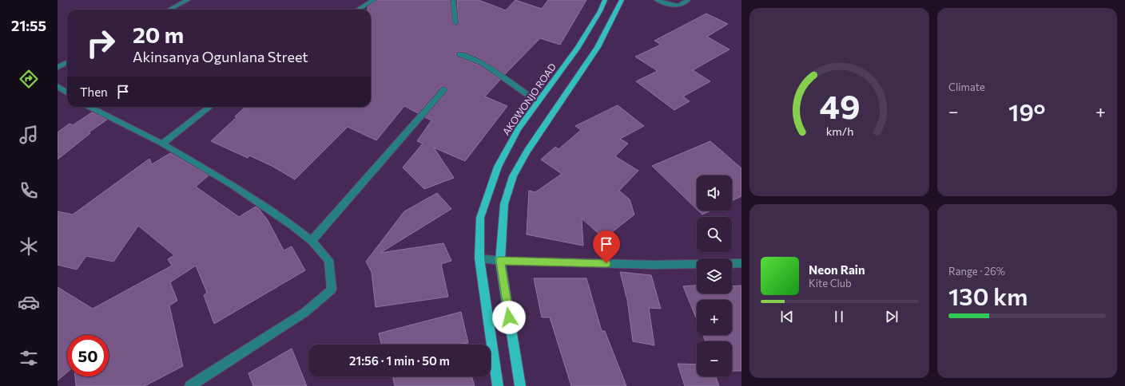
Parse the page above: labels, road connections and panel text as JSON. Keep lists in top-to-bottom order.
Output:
{
  "streets": {
    "main road": ["AKOWONJO ROAD"]
  },
  "page": {
    "tabs": "21:55",
    "tile": [
      "Climate",
      ["Range · 26%", "130 km"]
    ],
    "turn": ["20 m", "Akinsanya Ogunlana Street"],
    "then": "Then",
    "heat": ["−", "19°", "+"],
    "map_buttons": ["+", "−"],
    "song": ["Neon Rain", "Kite Club"],
    "limit": "50",
    "trip": "21:56 · 1 min · 50 m",
    "gauge": ["49", "km/h"]
  }
}
